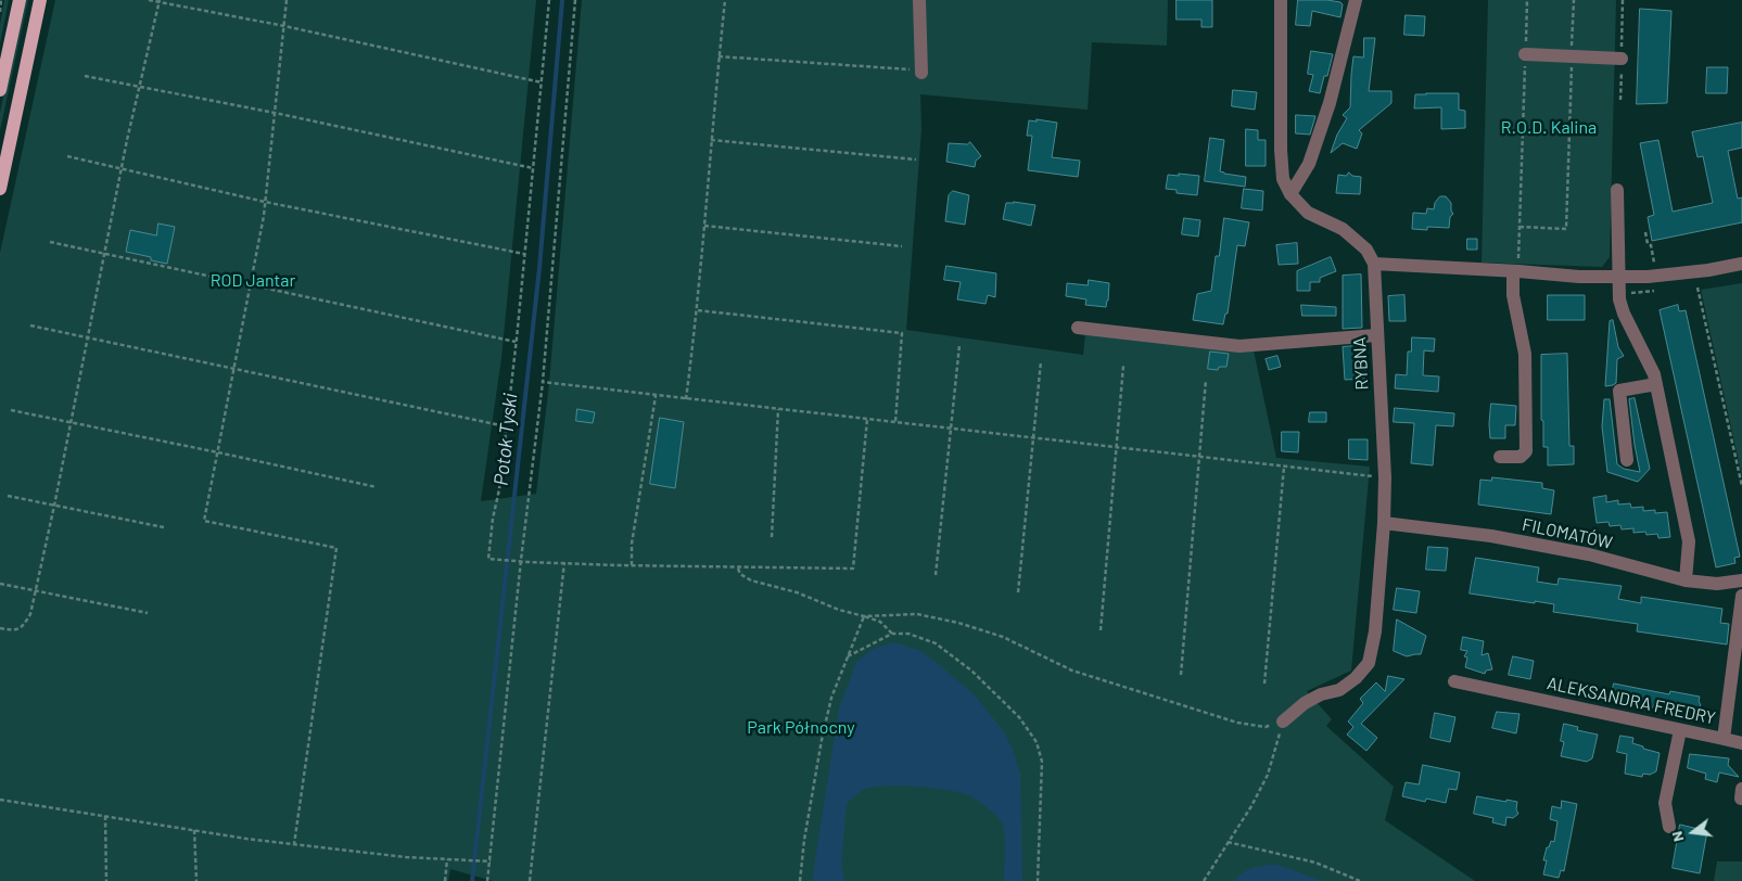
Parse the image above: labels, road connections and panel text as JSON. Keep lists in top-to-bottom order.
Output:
{
  "streets": {
    "street": ["RYBNA", "FILOMATÓW", "ALEKSANDRA FREDRY"]
  },
  "crossings": [
    ["RYBNA", "FILOMATÓW"]
  ],
  "water": ["Potok Tyski"],
  "parks": ["R.O.D. Kalina", "ROD Jantar", "Park Północny"],
  "north": "left"
}
